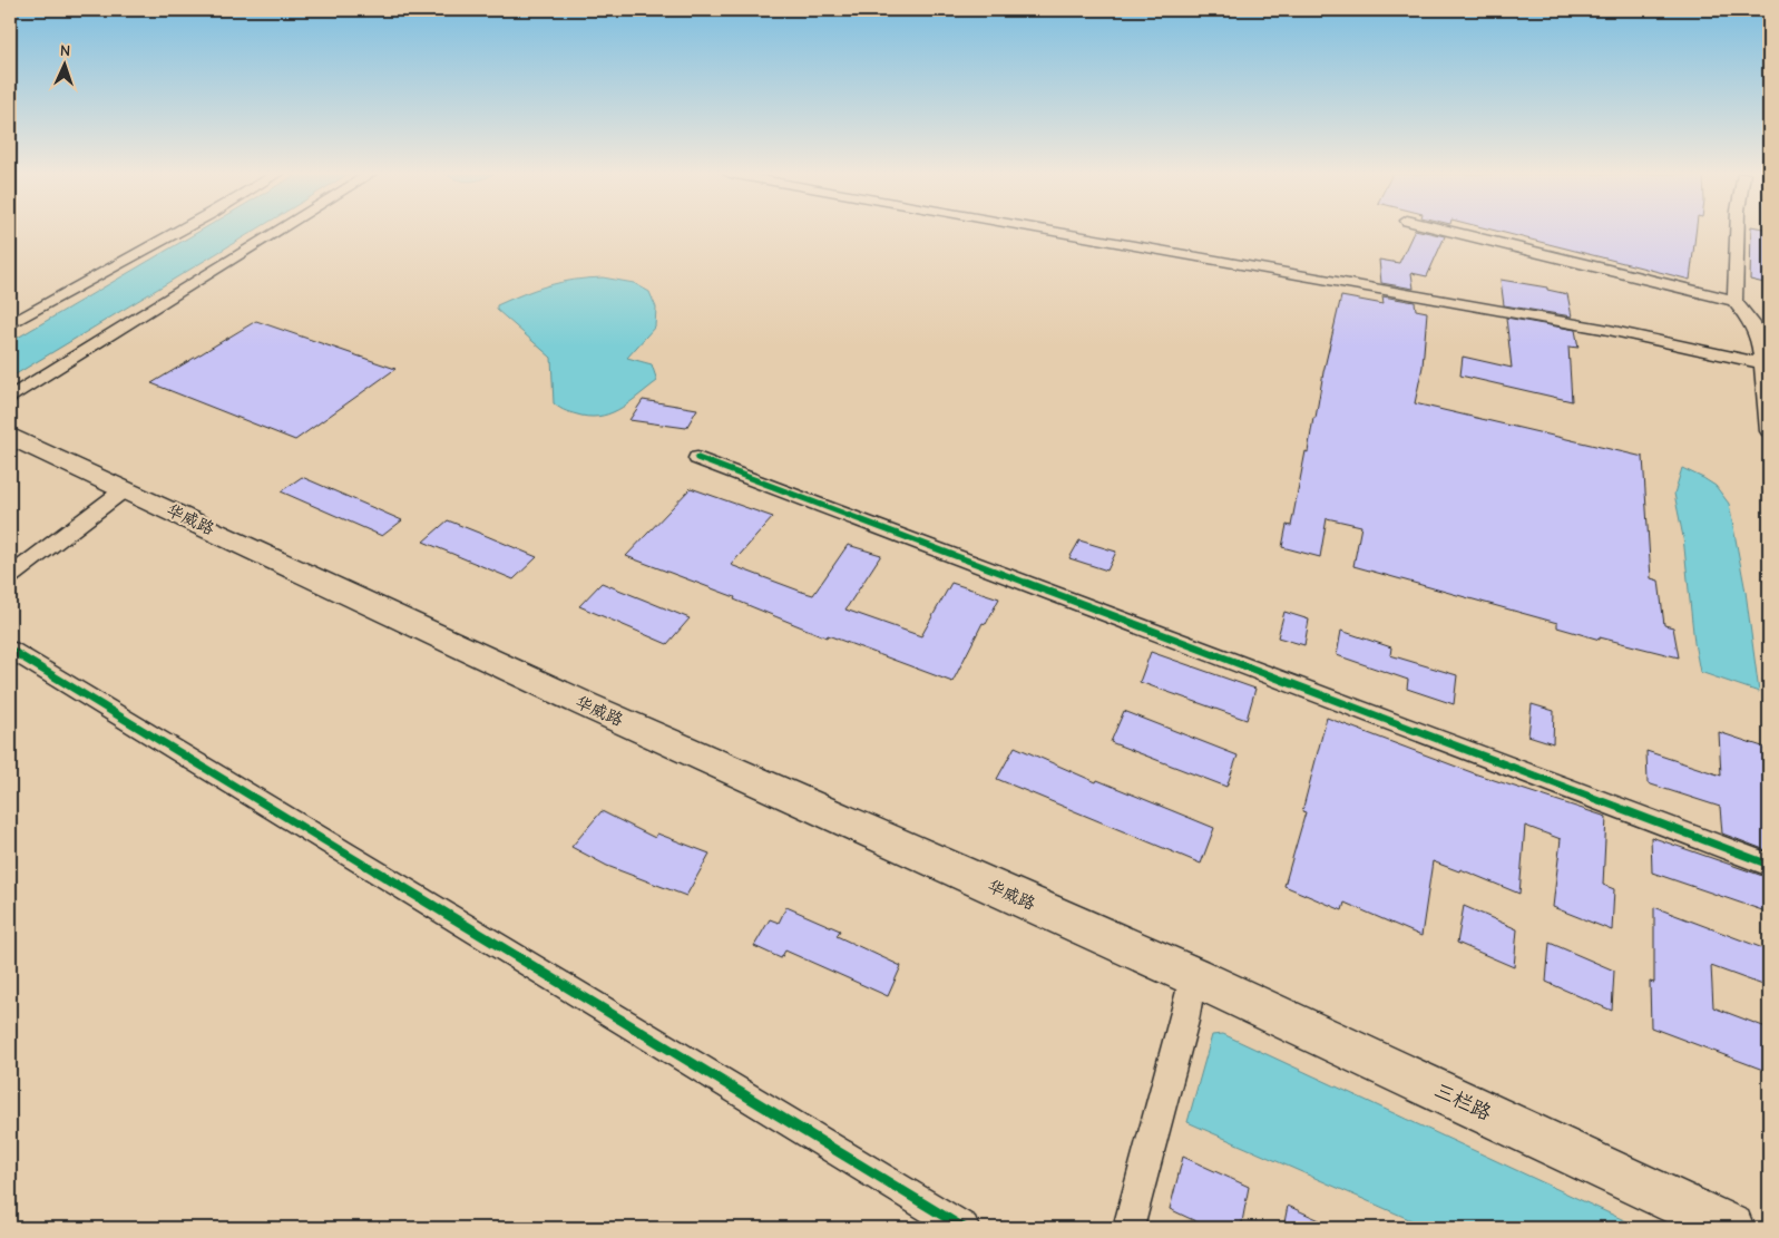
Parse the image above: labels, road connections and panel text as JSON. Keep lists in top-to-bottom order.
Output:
{
  "streets": {
    "main road": ["华威路", "三栏路"]
  },
  "crossings": [
    ["华威路", "三栏路"]
  ],
  "north": "top"
}
